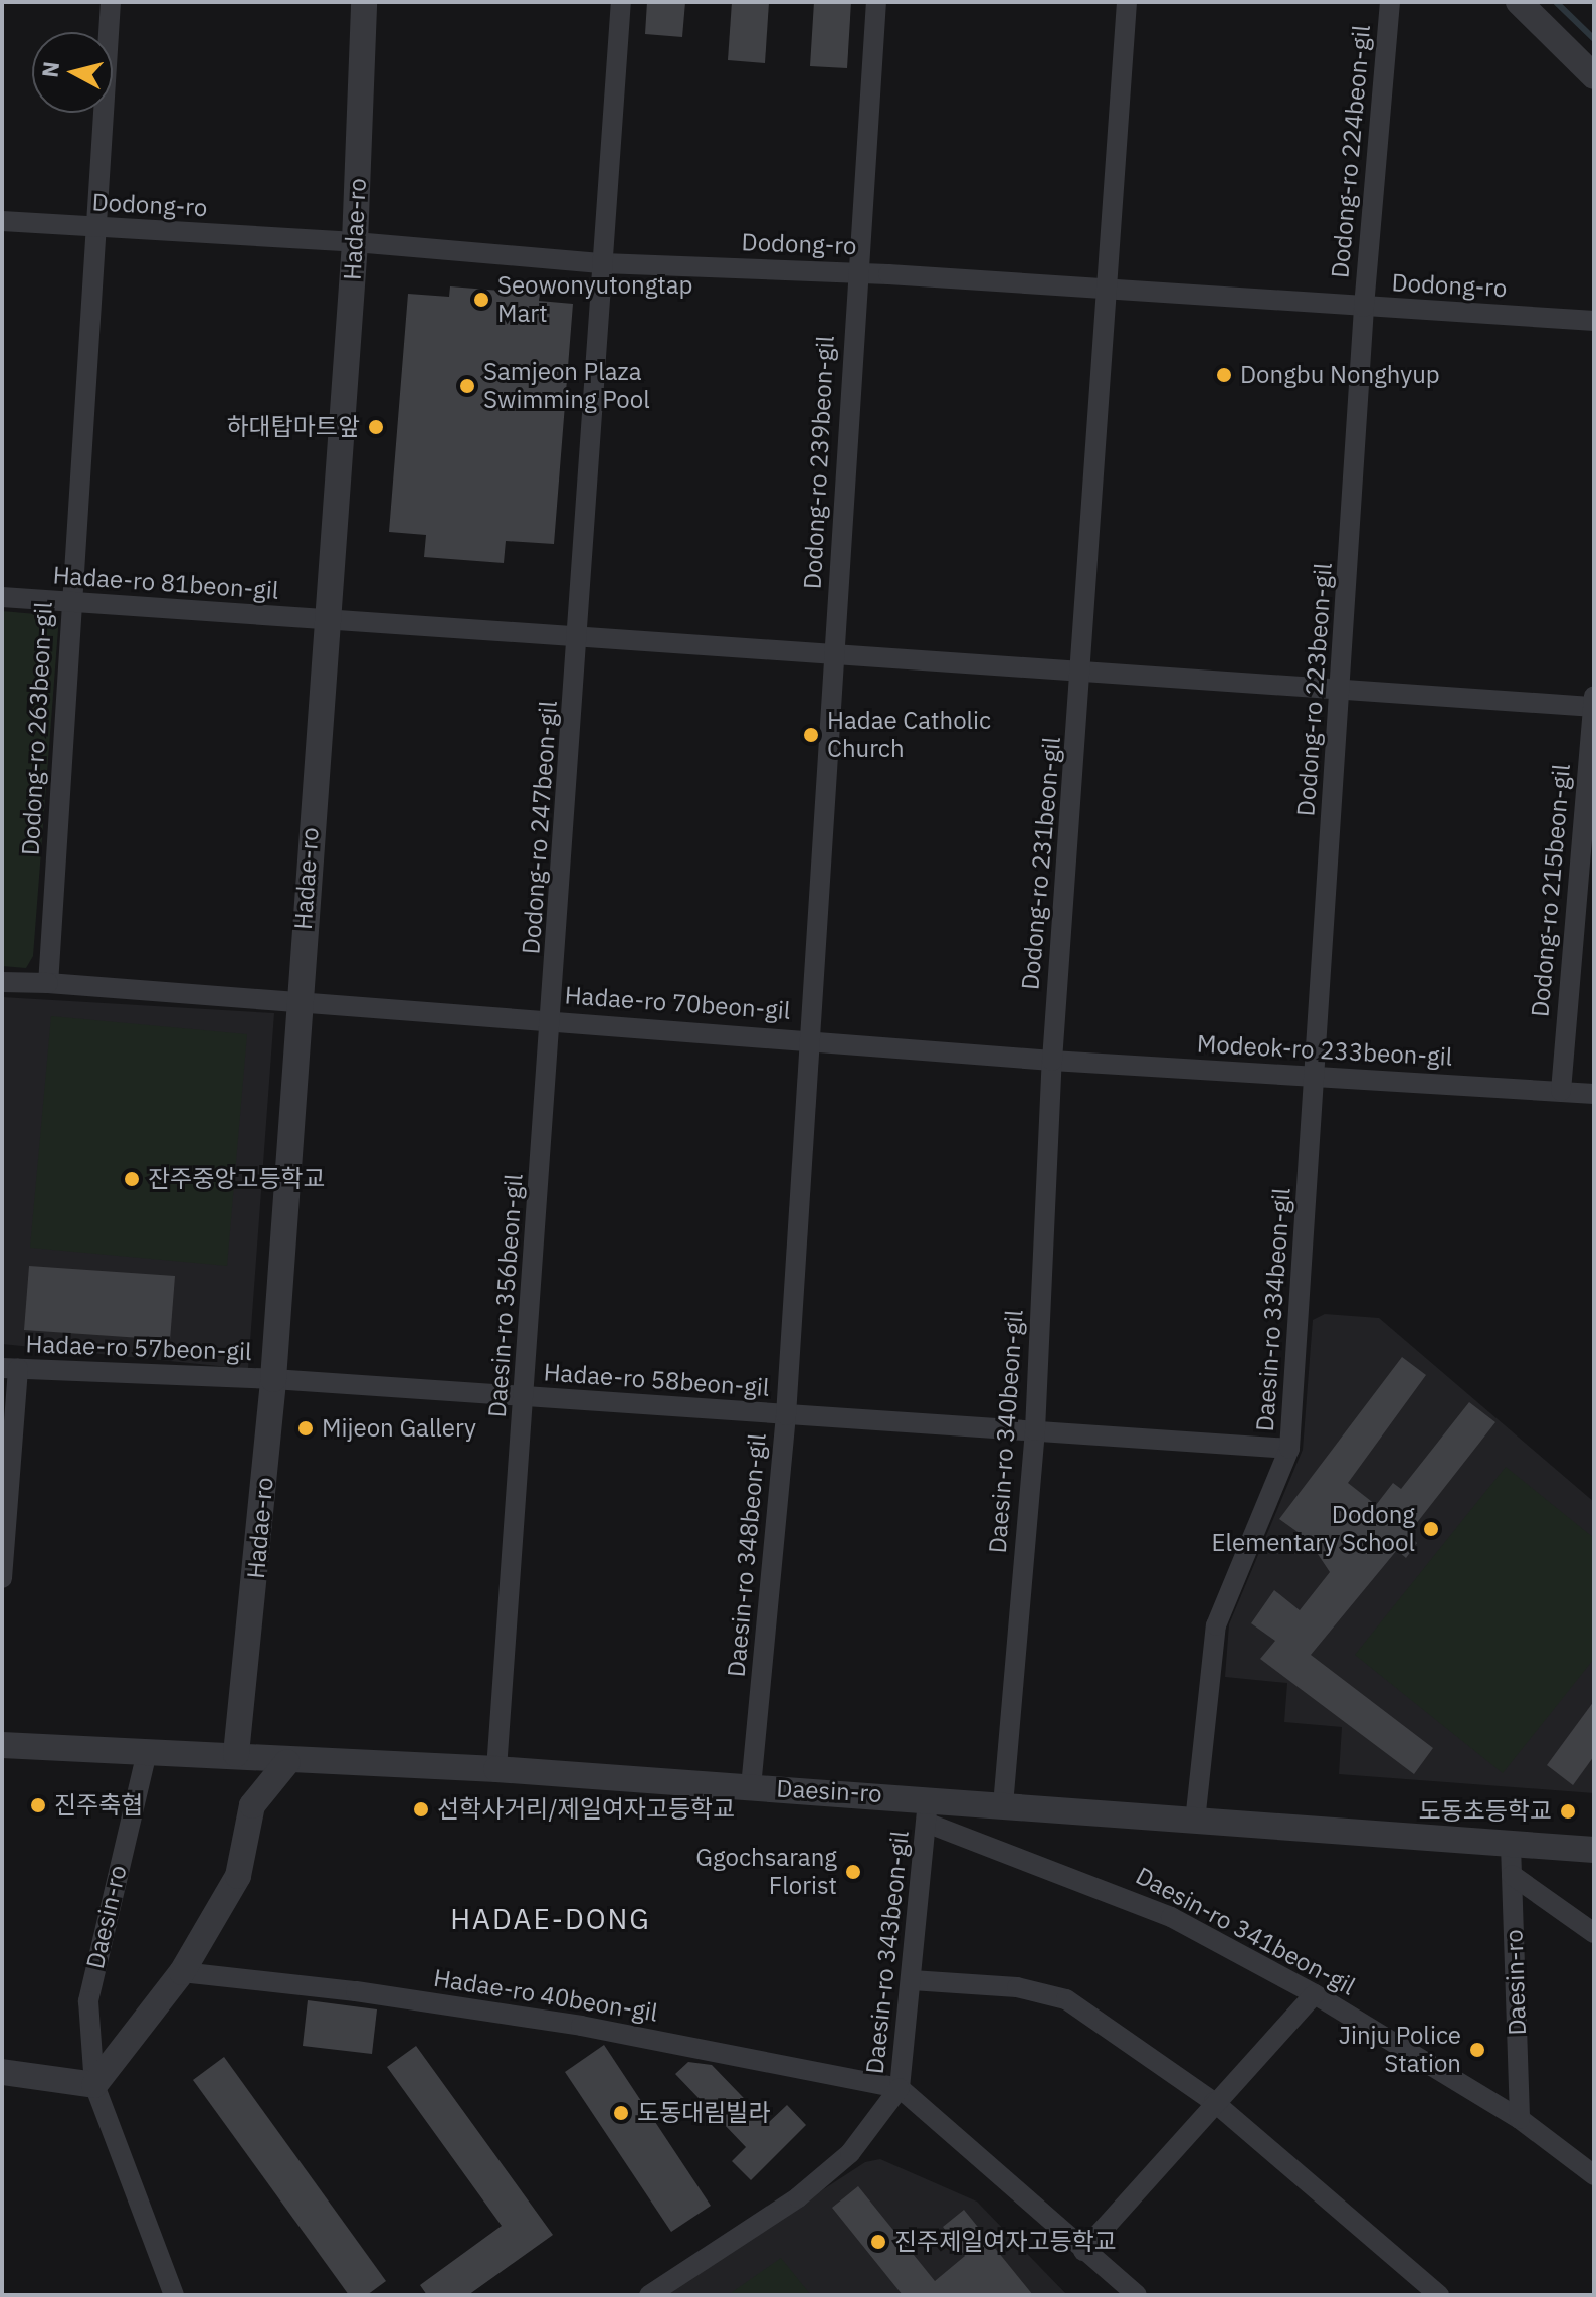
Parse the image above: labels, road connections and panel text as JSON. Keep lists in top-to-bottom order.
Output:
{
  "streets": {
    "street": [
      "Dodong-ro 224beon-gil",
      "Dodong-ro",
      "Hadae-ro",
      "Dodong-ro 239beon-gil",
      "Hadae-ro 81beon-gil",
      "Dodong-ro 223beon-gil",
      "Dodong-ro 263beon-gil",
      "Dodong-ro 247beon-gil",
      "Dodong-ro 231beon-gil",
      "Dodong-ro 215beon-gil",
      "Hadae-ro 70beon-gil",
      "Modeok-ro 233beon-gil",
      "Daesin-ro 356beon-gil",
      "Daesin-ro 334beon-gil",
      "Hadae-ro 57beon-gil",
      "Hadae-ro 58beon-gil",
      "Daesin-ro 340beon-gil",
      "Daesin-ro 348beon-gil",
      "Daesin-ro",
      "Daesin-ro 341beon-gil",
      "Daesin-ro 343beon-gil",
      "Hadae-ro 40beon-gil"
    ]
  },
  "crossings": [
    ["Dodong-ro 224beon-gil", "Dodong-ro"],
    ["Dodong-ro 224beon-gil", "Dodong-ro 223beon-gil"],
    ["Dodong-ro", "Hadae-ro"],
    ["Dodong-ro", "Dodong-ro 239beon-gil"],
    ["Dodong-ro", "Dodong-ro 223beon-gil"],
    ["Dodong-ro", "Dodong-ro 263beon-gil"],
    ["Dodong-ro", "Dodong-ro 247beon-gil"],
    ["Dodong-ro", "Dodong-ro 231beon-gil"],
    ["Hadae-ro", "Hadae-ro 81beon-gil"],
    ["Hadae-ro", "Hadae-ro 70beon-gil"],
    ["Hadae-ro", "Hadae-ro 57beon-gil"],
    ["Hadae-ro", "Hadae-ro 58beon-gil"],
    ["Hadae-ro", "Daesin-ro"],
    ["Dodong-ro 239beon-gil", "Hadae-ro 70beon-gil"],
    ["Dodong-ro 239beon-gil", "Daesin-ro 348beon-gil"],
    ["Hadae-ro 81beon-gil", "Dodong-ro 263beon-gil"],
    ["Dodong-ro 223beon-gil", "Modeok-ro 233beon-gil"],
    ["Dodong-ro 223beon-gil", "Daesin-ro 334beon-gil"],
    ["Dodong-ro 247beon-gil", "Hadae-ro 70beon-gil"],
    ["Dodong-ro 247beon-gil", "Daesin-ro 356beon-gil"],
    ["Dodong-ro 231beon-gil", "Hadae-ro 70beon-gil"],
    ["Dodong-ro 231beon-gil", "Modeok-ro 233beon-gil"],
    ["Dodong-ro 231beon-gil", "Daesin-ro 340beon-gil"],
    ["Dodong-ro 215beon-gil", "Modeok-ro 233beon-gil"],
    ["Hadae-ro 70beon-gil", "Modeok-ro 233beon-gil"],
    ["Hadae-ro 70beon-gil", "Daesin-ro 356beon-gil"],
    ["Hadae-ro 70beon-gil", "Daesin-ro 340beon-gil"],
    ["Hadae-ro 70beon-gil", "Daesin-ro 348beon-gil"],
    ["Modeok-ro 233beon-gil", "Daesin-ro 334beon-gil"],
    ["Modeok-ro 233beon-gil", "Daesin-ro 340beon-gil"],
    ["Daesin-ro 356beon-gil", "Hadae-ro 58beon-gil"],
    ["Daesin-ro 356beon-gil", "Daesin-ro"],
    ["Daesin-ro 334beon-gil", "Hadae-ro 58beon-gil"],
    ["Daesin-ro 334beon-gil", "Daesin-ro"],
    ["Hadae-ro 57beon-gil", "Hadae-ro 58beon-gil"],
    ["Hadae-ro 58beon-gil", "Daesin-ro 340beon-gil"],
    ["Hadae-ro 58beon-gil", "Daesin-ro 348beon-gil"],
    ["Daesin-ro 340beon-gil", "Daesin-ro"],
    ["Daesin-ro 348beon-gil", "Daesin-ro"],
    ["Daesin-ro", "Daesin-ro 341beon-gil"],
    ["Daesin-ro", "Daesin-ro 343beon-gil"],
    ["Daesin-ro 341beon-gil", "Daesin-ro 343beon-gil"],
    ["Daesin-ro 343beon-gil", "Hadae-ro 40beon-gil"]
  ],
  "districts": ["HADAE-DONG"],
  "places": [
    "Seowonyutongtap Mart",
    "Dongbu Nonghyup",
    "Samjeon Plaza Swimming Pool",
    "하대탑마트앞",
    "Hadae Catholic Church",
    "잔주중앙고등학교",
    "Mijeon Gallery",
    "Dodong Elementary School",
    "진주축협",
    "선학사거리/제일여자고등학교",
    "도동초등학교",
    "Ggochsarang Florist",
    "Jinju Police Station",
    "도동대림빌라",
    "진주제일여자고등학교"
  ],
  "north": "left"
}
